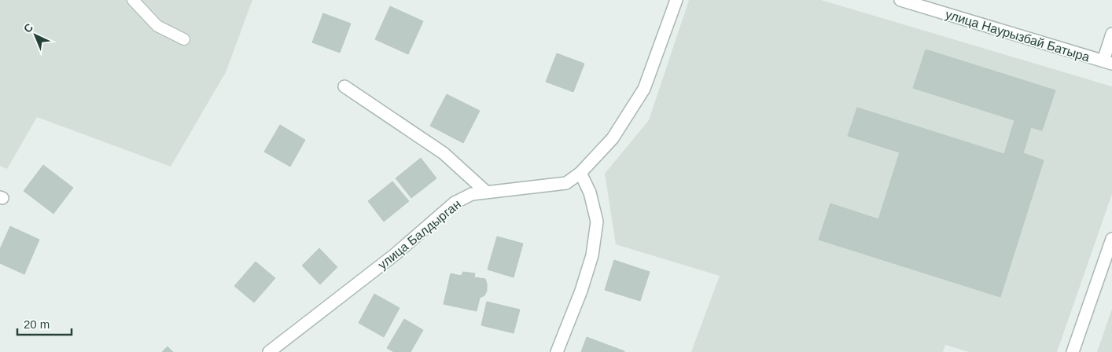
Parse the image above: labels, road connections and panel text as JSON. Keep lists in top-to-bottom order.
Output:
{
  "streets": {
    "street": ["улица Наурызбай Батыра", "улица Балдырган"]
  },
  "scale_bar": "20 m",
  "north": "top left"
}
